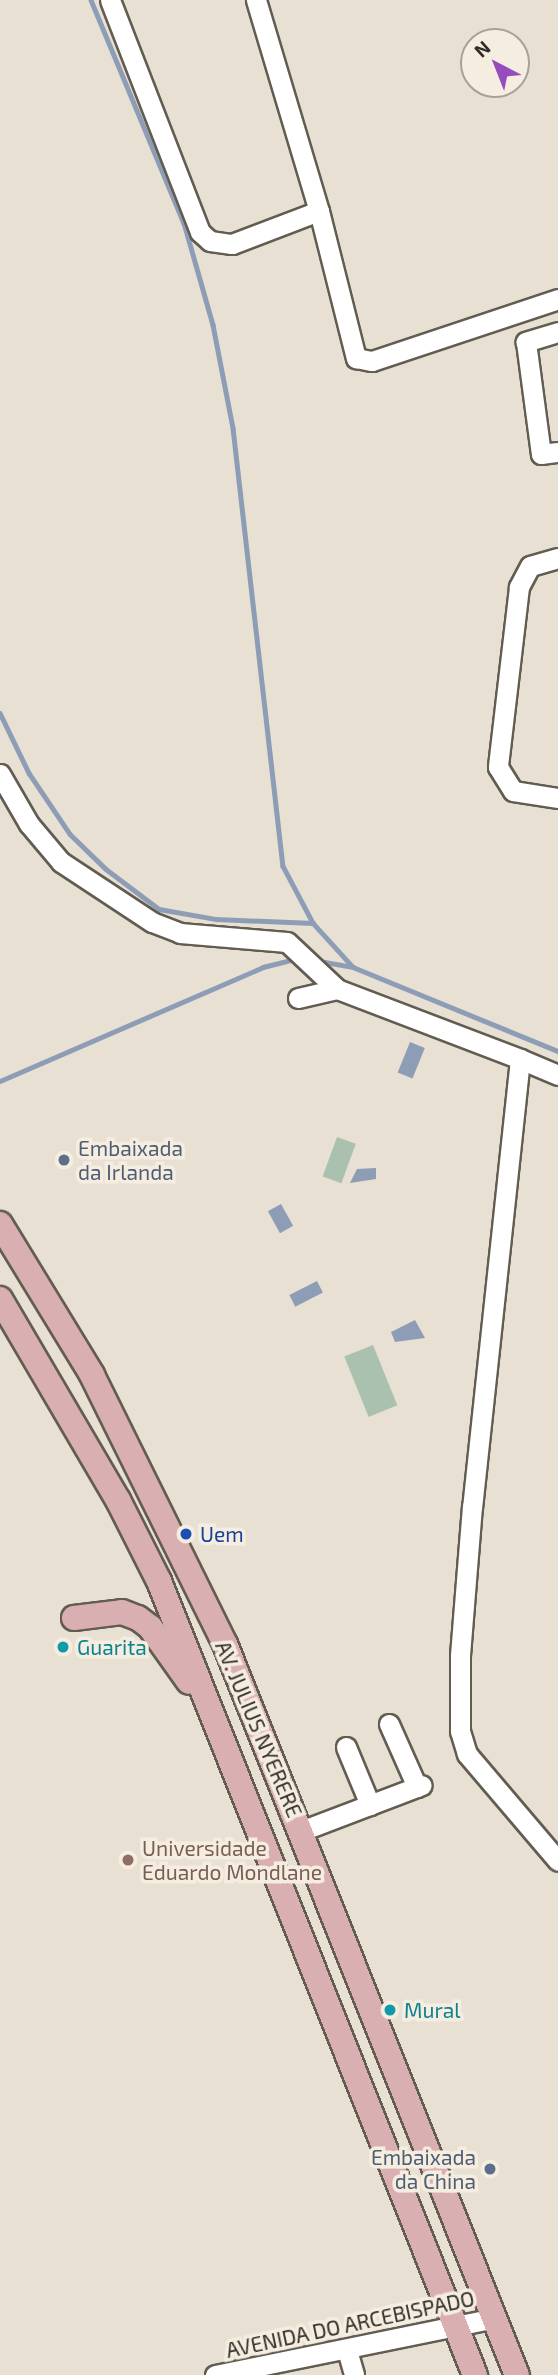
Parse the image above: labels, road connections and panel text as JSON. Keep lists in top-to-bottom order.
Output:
{
  "streets": {
    "main road": ["AV. JULIUS NYERERE"],
    "street": ["AVENIDA DO ARCEBISPADO"]
  },
  "crossings": [
    ["AV. JULIUS NYERERE", "AVENIDA DO ARCEBISPADO"]
  ],
  "places": [
    "Embaixada da Irlanda",
    "Uem",
    "Guarita",
    "Universidade Eduardo Mondlane",
    "Mural",
    "Embaixada da China"
  ],
  "north": "top left"
}
